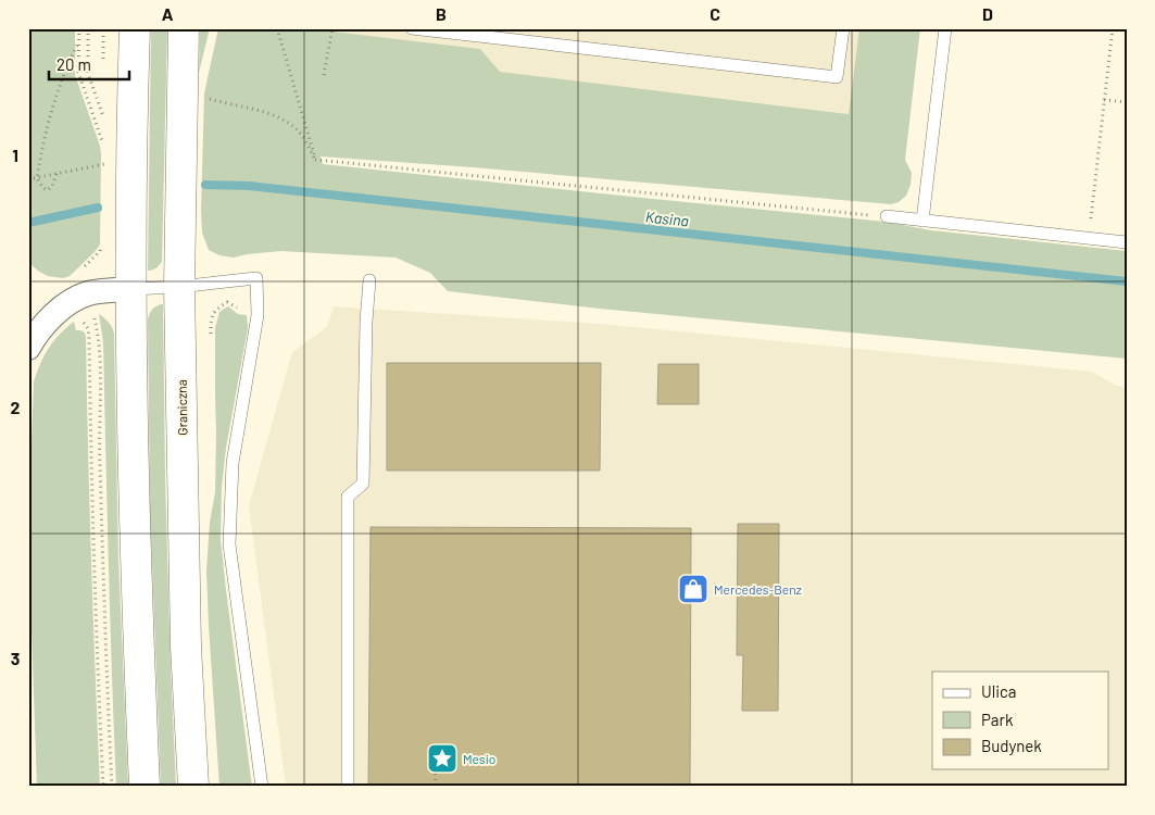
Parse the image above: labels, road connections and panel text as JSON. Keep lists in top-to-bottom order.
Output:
{
  "streets": {
    "main road": ["Graniczna"]
  },
  "water": ["Kasina"],
  "places": {
    "shop": ["Mercedes-Benz"],
    "place": ["Mesio"]
  },
  "legend": ["Ulica", "Park", "Budynek"],
  "scale_bar": "20 m",
  "grid": {
    "columns": [
      "A",
      "B",
      "C",
      "D"
    ],
    "rows": ["1", "2", "3"]
  }
}
